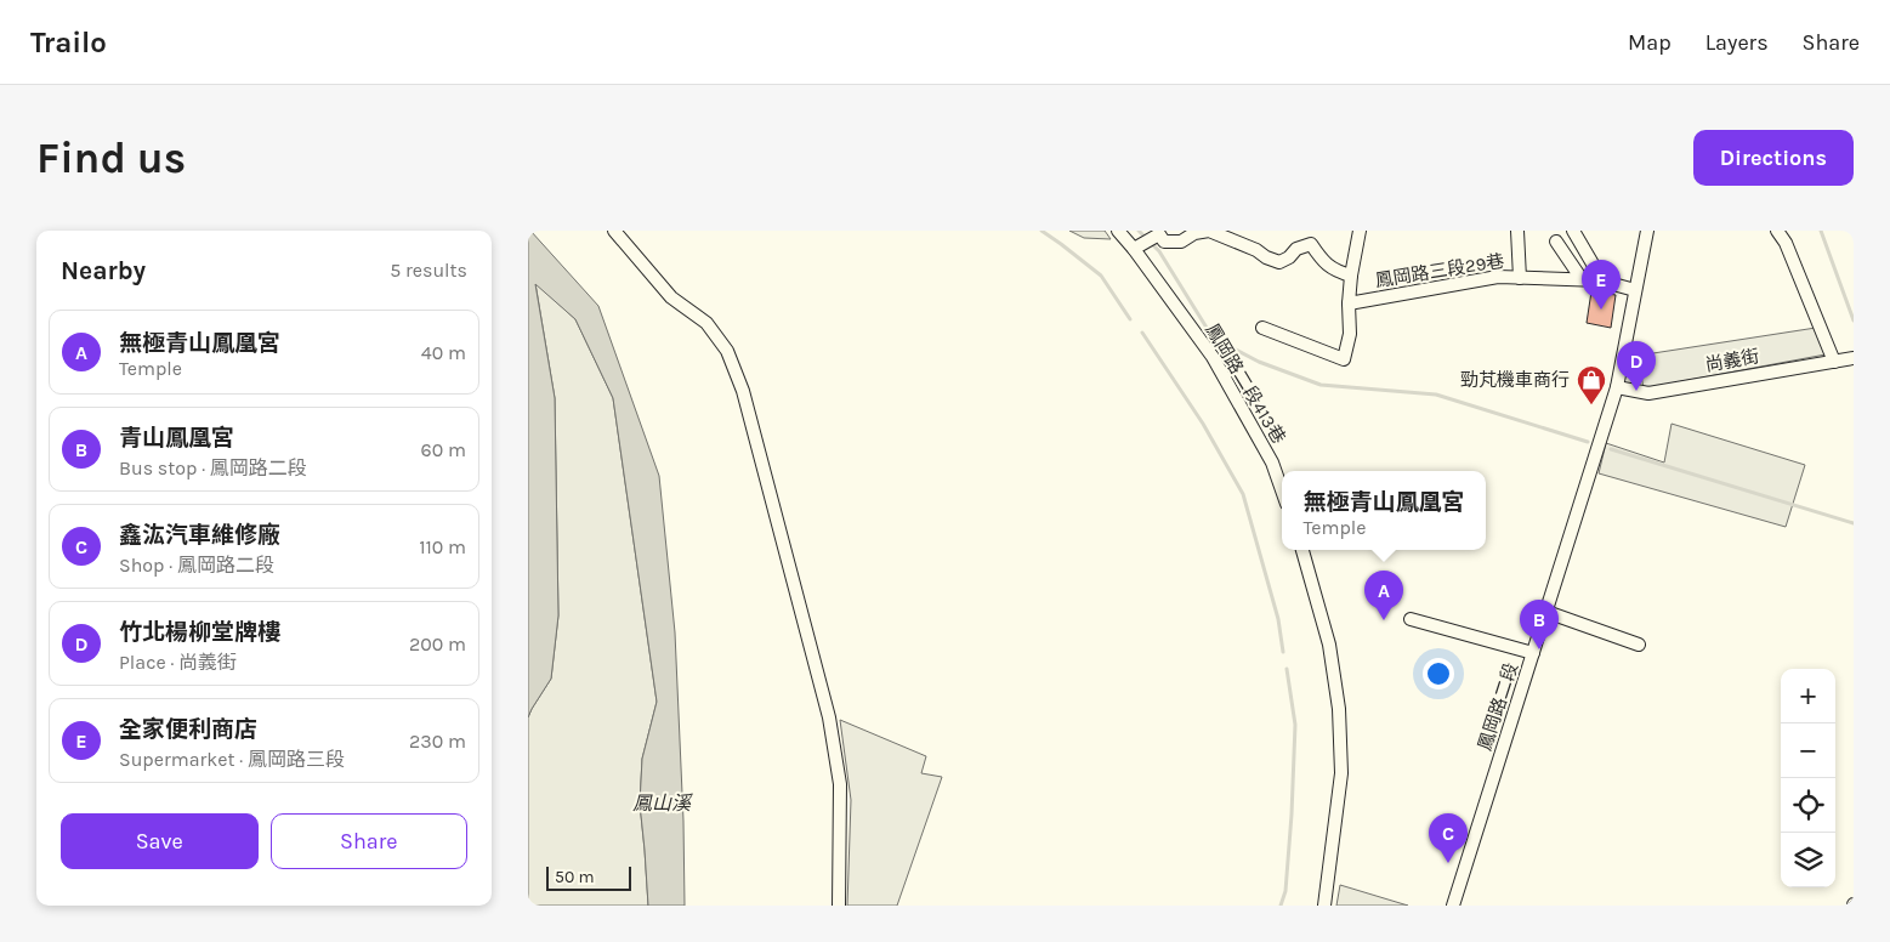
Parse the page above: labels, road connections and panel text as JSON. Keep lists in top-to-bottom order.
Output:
{
  "streets": {
    "street": [
      "鳳岡路三段29巷",
      "尚義街",
      "鳳岡路二段413巷",
      "鳳岡路二段"
    ]
  },
  "crossings": [
    ["鳳岡路三段29巷", "鳳岡路二段"],
    ["尚義街", "鳳岡路二段"]
  ],
  "water": ["鳳山溪"],
  "places": {
    "shop": ["勁芃機車商行"]
  },
  "scale_bar": "50 m",
  "page": {
    "header": "Trailo",
    "nav": ["Map", "Layers", "Share"],
    "buttons": [
      "Directions",
      ["Save", "Share"]
    ],
    "title": "Find us",
    "heading": ["Nearby", "5 results"],
    "pins": [
      "E",
      "D",
      "A",
      "B",
      "C"
    ],
    "list": [
      {
        "mark": "A",
        "name": "無極青山鳳凰宮",
        "note": "Temple",
        "value": "40 m"
      },
      {
        "mark": "B",
        "name": "青山鳳凰宮",
        "note": "Bus stop · 鳳岡路二段",
        "value": "60 m"
      },
      {
        "mark": "C",
        "name": "鑫汯汽車維修廠",
        "note": "Shop · 鳳岡路二段",
        "value": "110 m"
      },
      {
        "mark": "D",
        "name": "竹北楊柳堂牌樓",
        "note": "Place · 尚義街",
        "value": "200 m"
      },
      {
        "mark": "E",
        "name": "全家便利商店",
        "note": "Supermarket · 鳳岡路三段",
        "value": "230 m"
      }
    ],
    "popup": ["無極青山鳳凰宮", "Temple"],
    "map_buttons": ["+", "−"],
    "scale": "50 m"
  }
}
